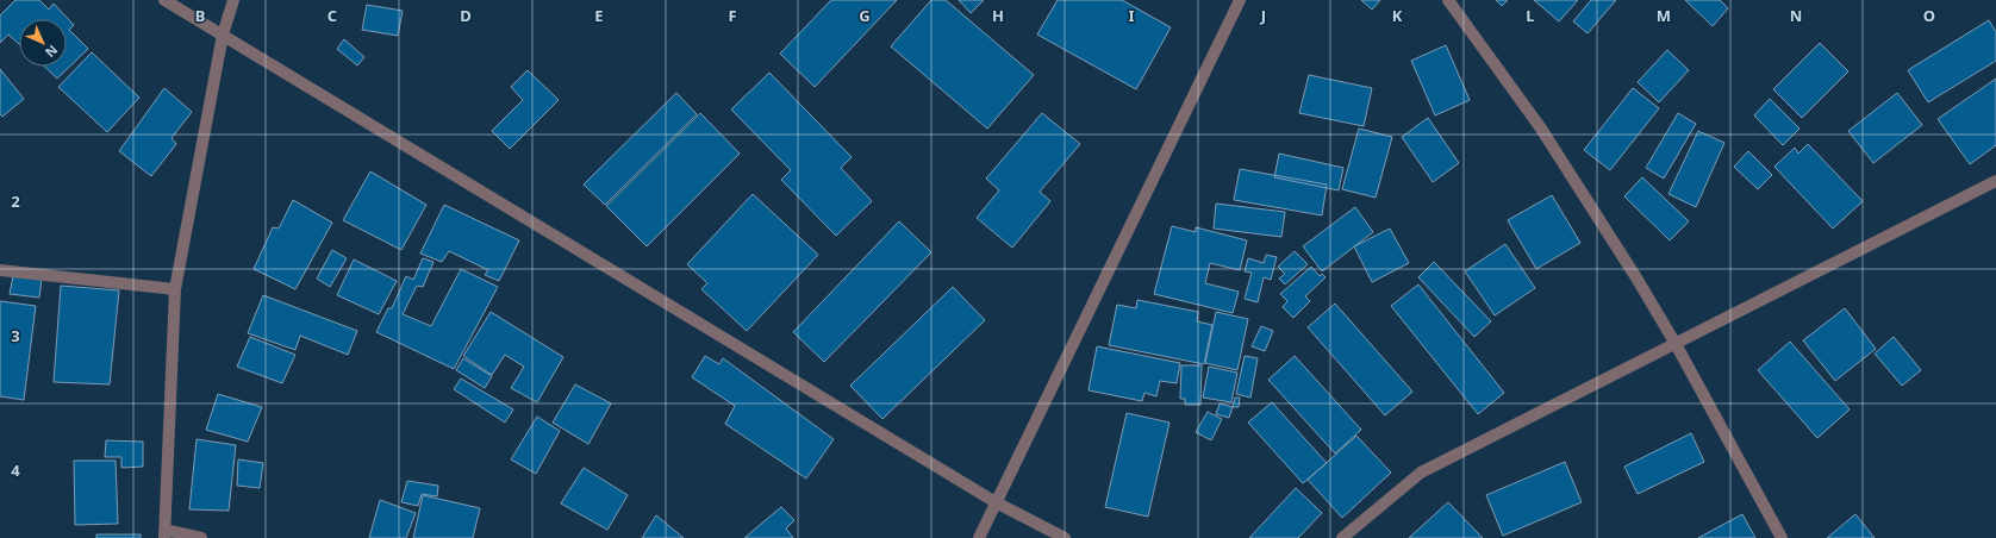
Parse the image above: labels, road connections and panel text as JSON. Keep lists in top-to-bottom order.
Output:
{
  "north": "bottom right",
  "grid": {
    "columns": [
      "B",
      "C",
      "D",
      "E",
      "F",
      "G",
      "H",
      "I",
      "J",
      "K",
      "L",
      "M",
      "N",
      "O"
    ],
    "rows": ["2", "3", "4"]
  }
}
